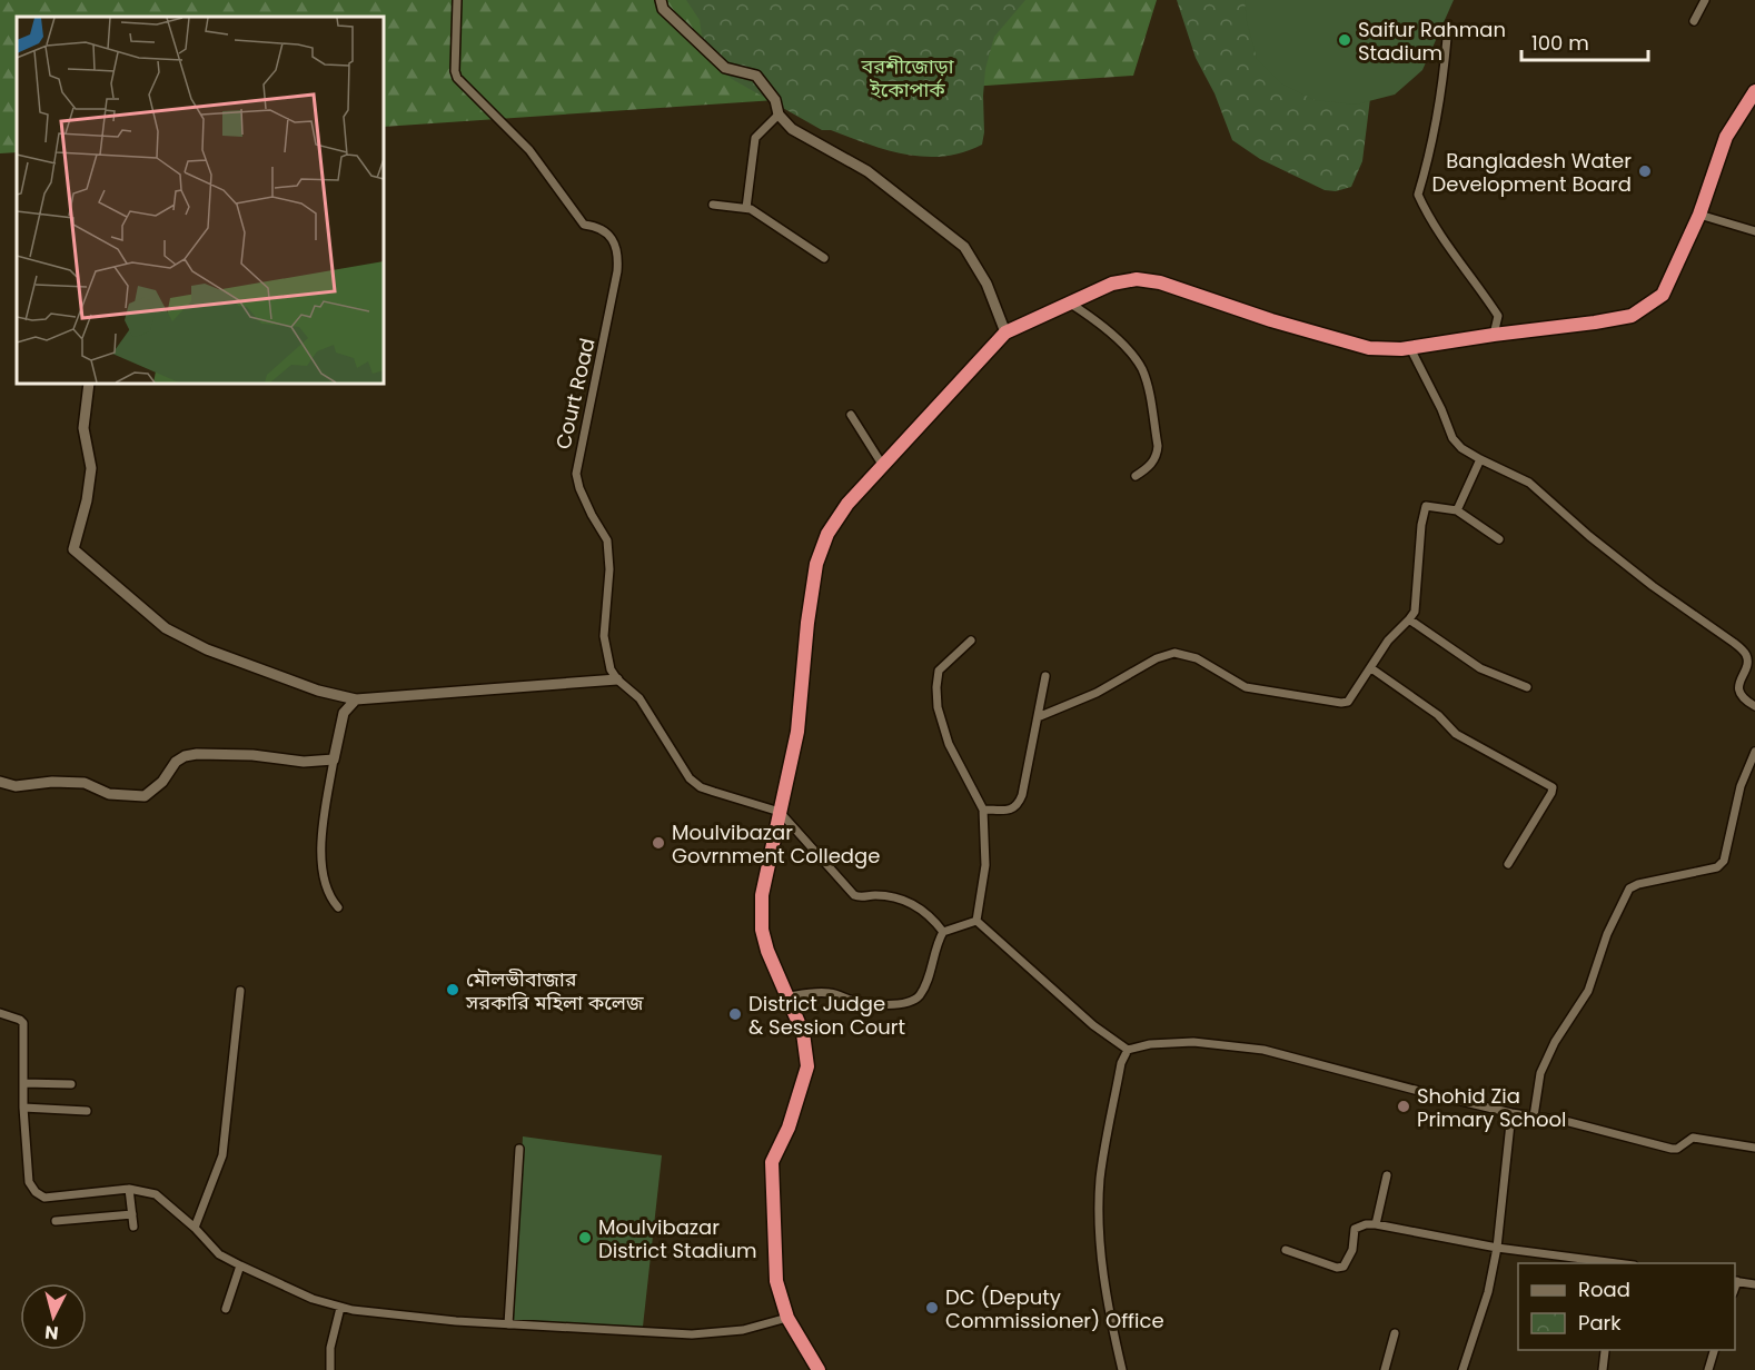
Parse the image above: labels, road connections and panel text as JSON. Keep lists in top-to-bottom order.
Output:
{
  "streets": {
    "street": ["Court Road"]
  },
  "parks": ["বরশীজোড়া ইকোপার্ক"],
  "places": [
    "Saifur Rahman Stadium",
    "Bangladesh Water Development Board",
    "Moulvibazar Govrnment Colledge",
    "মৌলভীবাজার সরকারি মহিলা কলেজ",
    "District Judge & Session Court",
    "Shohid Zia Primary School",
    "Moulvibazar District Stadium",
    "DC (Deputy Commissioner) Office"
  ],
  "legend": ["Road", "Park"],
  "scale_bar": "100 m",
  "north": "bottom"
}
